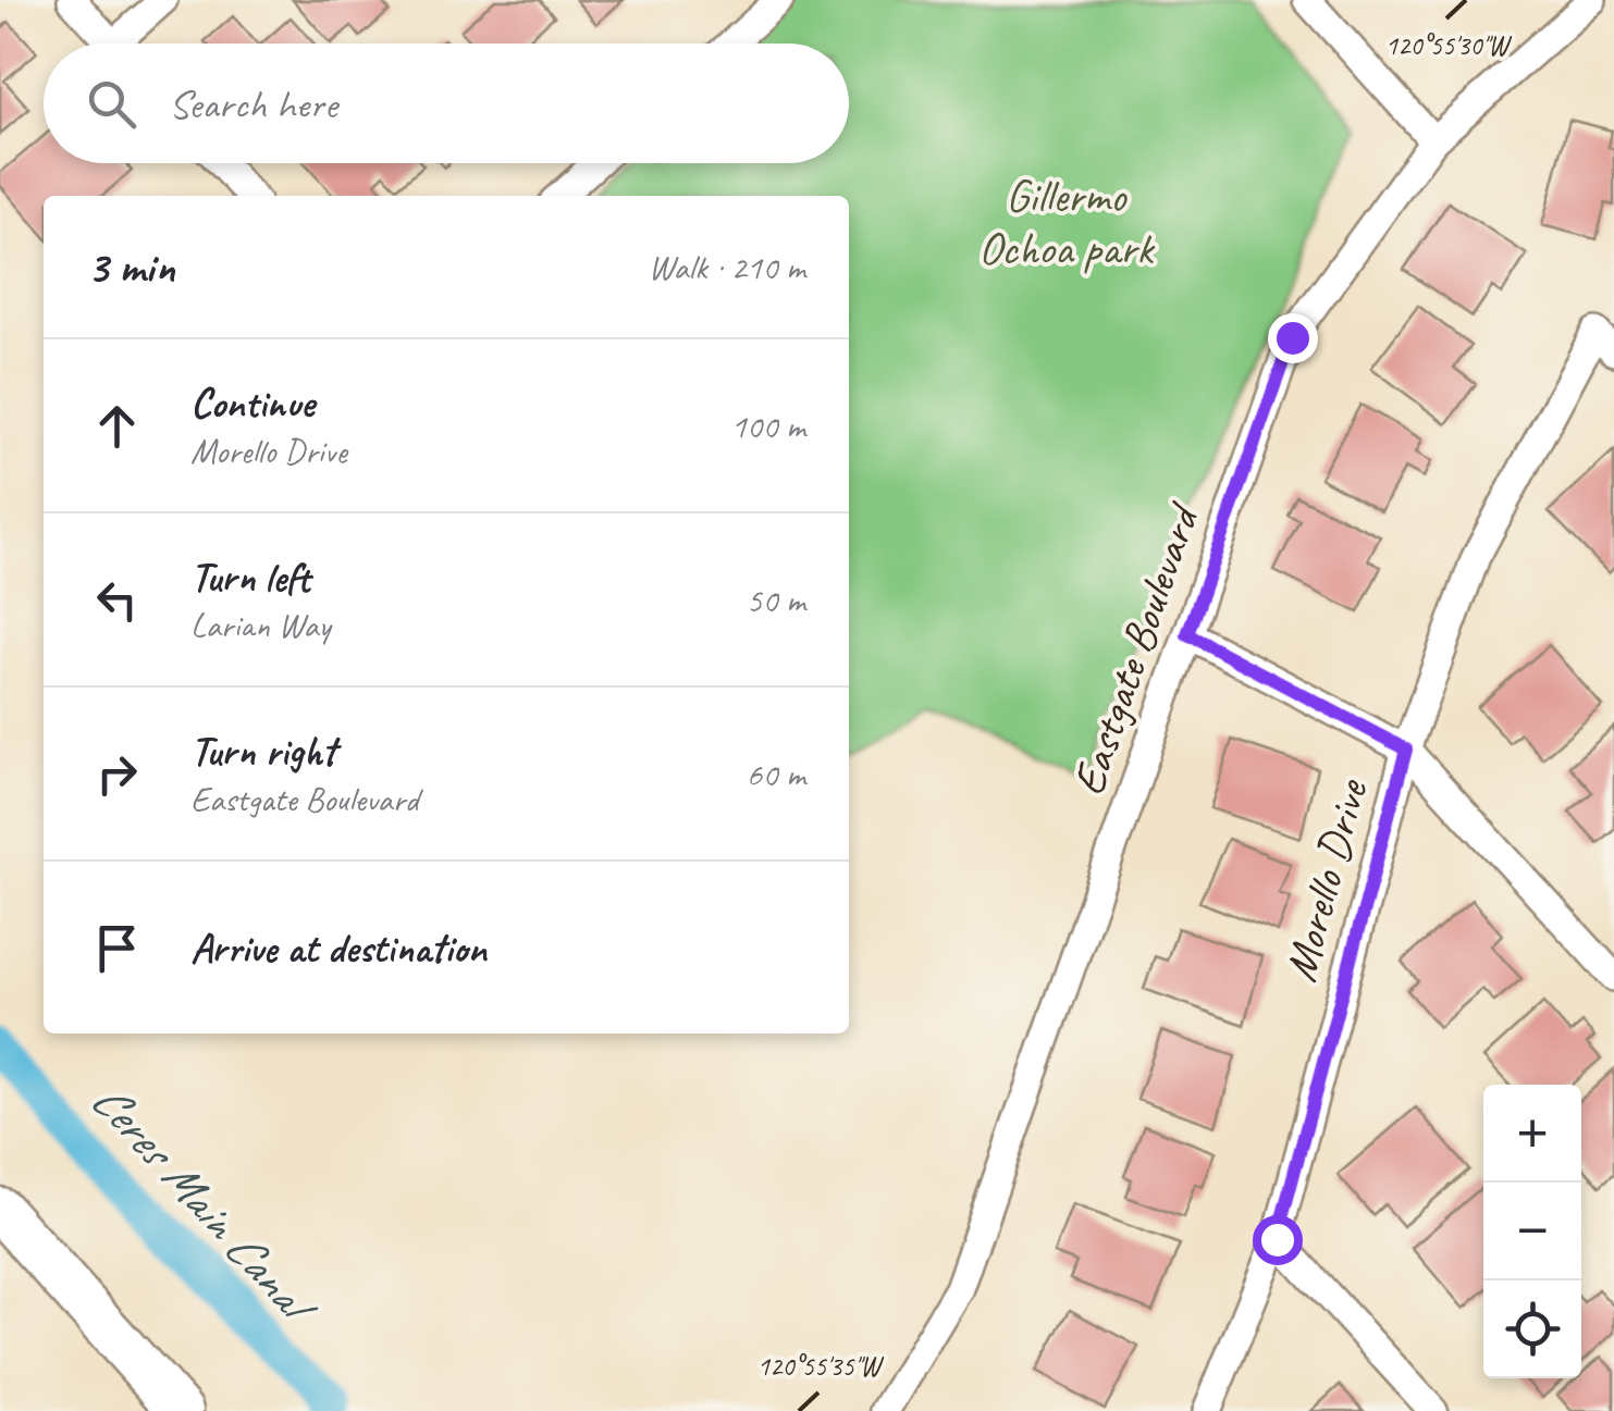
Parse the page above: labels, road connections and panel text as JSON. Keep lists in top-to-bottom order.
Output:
{
  "streets": {
    "street": ["Eastgate Boulevard", "Morello Drive"]
  },
  "water": ["Ceres Main Canal"],
  "parks": ["Gillermo Ochoa park"],
  "page": {
    "search": "Search here",
    "heading": ["3 min", "Walk · 210 m"],
    "list": [
      ["Continue", "Morello Drive", "100 m"],
      ["Turn left", "Larian Way", "50 m"],
      ["Turn right", "Eastgate Boulevard", "60 m"],
      "Arrive at destination"
    ],
    "map_buttons": ["+", "−"]
  },
  "coordinates": ["120°55'30\"W", "120°55'35\"W"]
}
